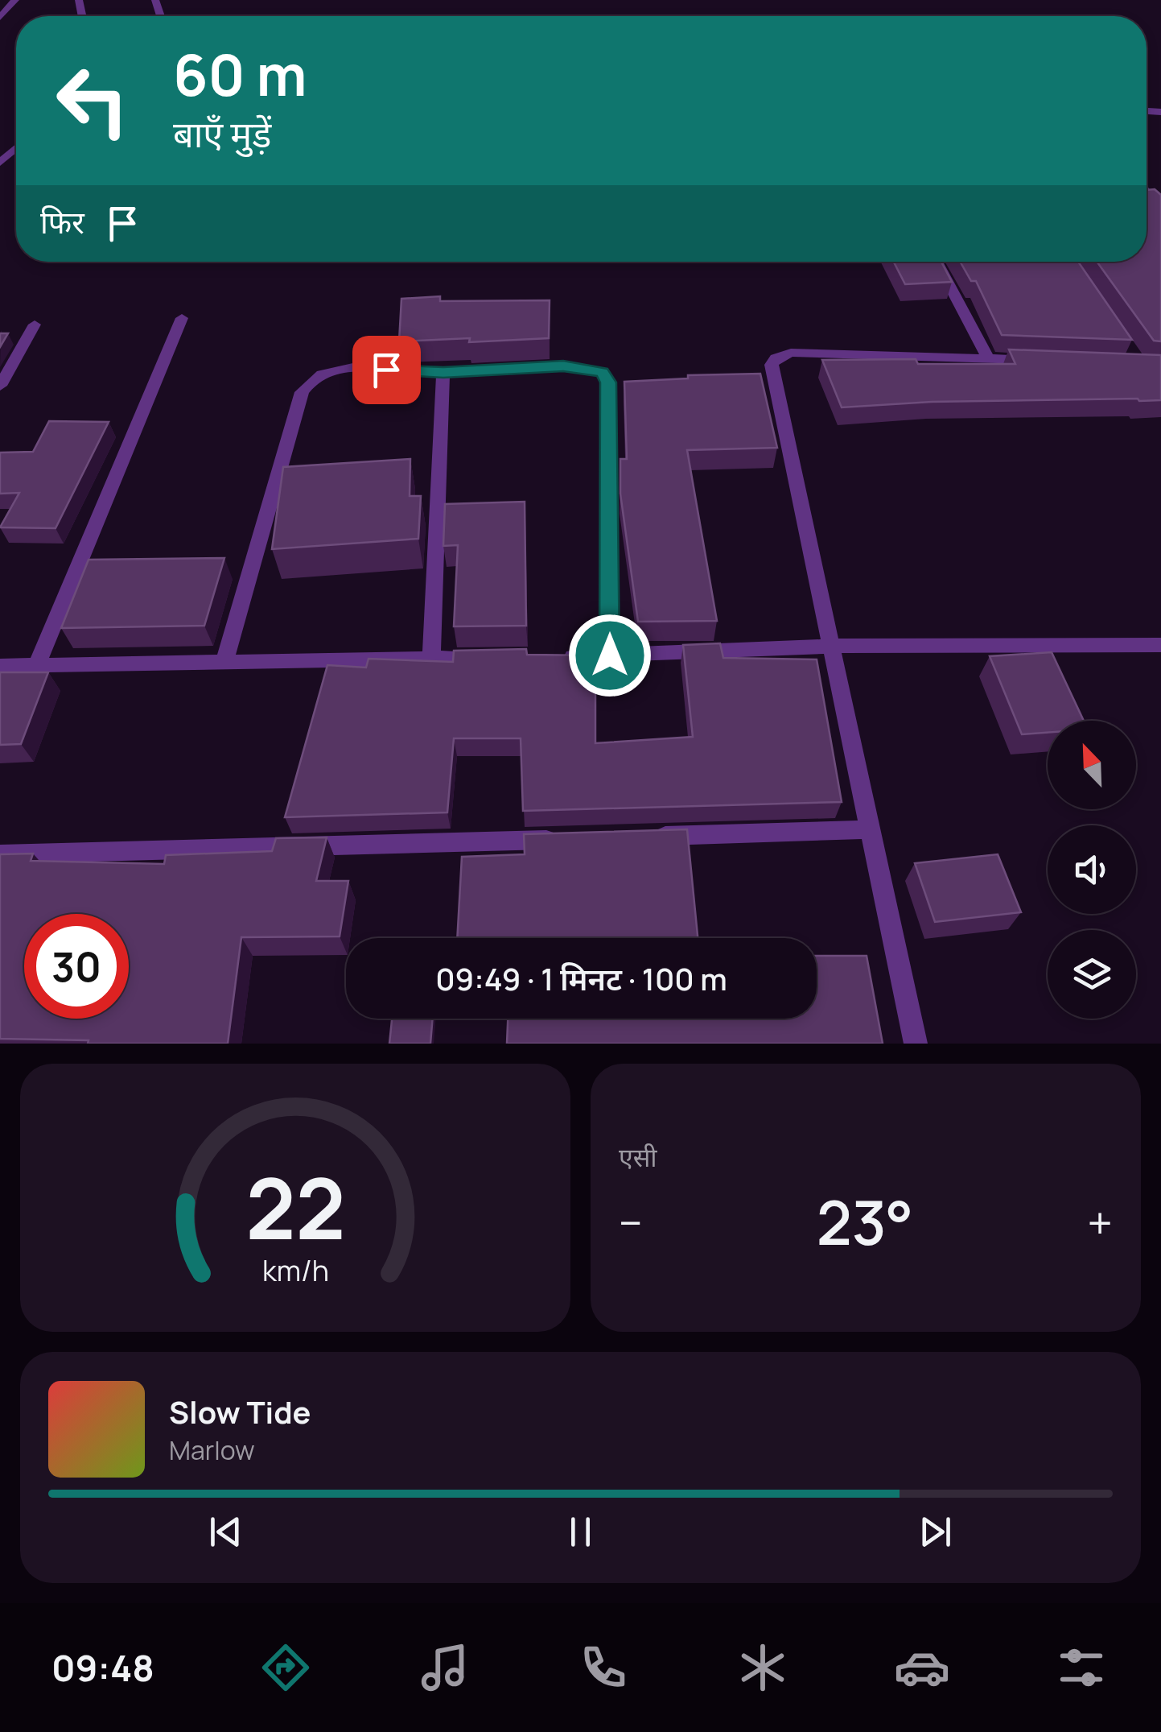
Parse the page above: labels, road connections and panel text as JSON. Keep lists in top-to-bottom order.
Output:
{
  "north": "top left",
  "page": {
    "turn": ["60 m", "बाएँ मुड़ें"],
    "then": "फिर",
    "limit": "30",
    "trip": "09:49 · 1 मिनट · 100 m",
    "tile": "एसी",
    "heat": ["−", "23°", "+"],
    "song": ["Slow Tide", "Marlow"],
    "tabs": "09:48",
    "gauge": ["22", "km/h"]
  }
}
